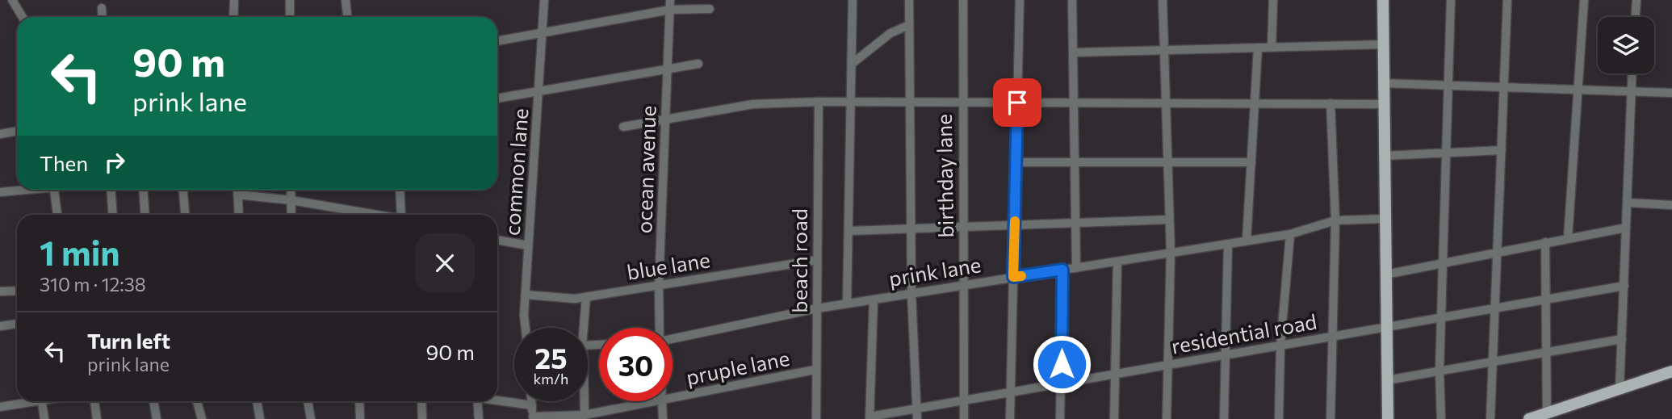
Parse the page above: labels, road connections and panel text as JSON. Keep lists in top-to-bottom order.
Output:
{
  "streets": {
    "street": [
      "ocean avenue",
      "common lane",
      "birthday lane",
      "beach road",
      "blue lane",
      "prink lane",
      "residential road",
      "pruple lane"
    ]
  },
  "crossings": [
    ["ocean avenue", "blue lane"],
    ["common lane", "blue lane"],
    ["birthday lane", "prink lane"],
    ["birthday lane", "residential road"],
    ["beach road", "blue lane"],
    ["beach road", "prink lane"],
    ["beach road", "pruple lane"]
  ],
  "page": {
    "turn": ["90 m", "prink lane"],
    "then": "Then",
    "heading": ["1 min", "310 m · 12:38"],
    "list": [
      {
        "name": "Turn left",
        "note": "prink lane",
        "value": "90 m"
      }
    ],
    "speed": "25 km/h",
    "limit": "30"
  }
}
